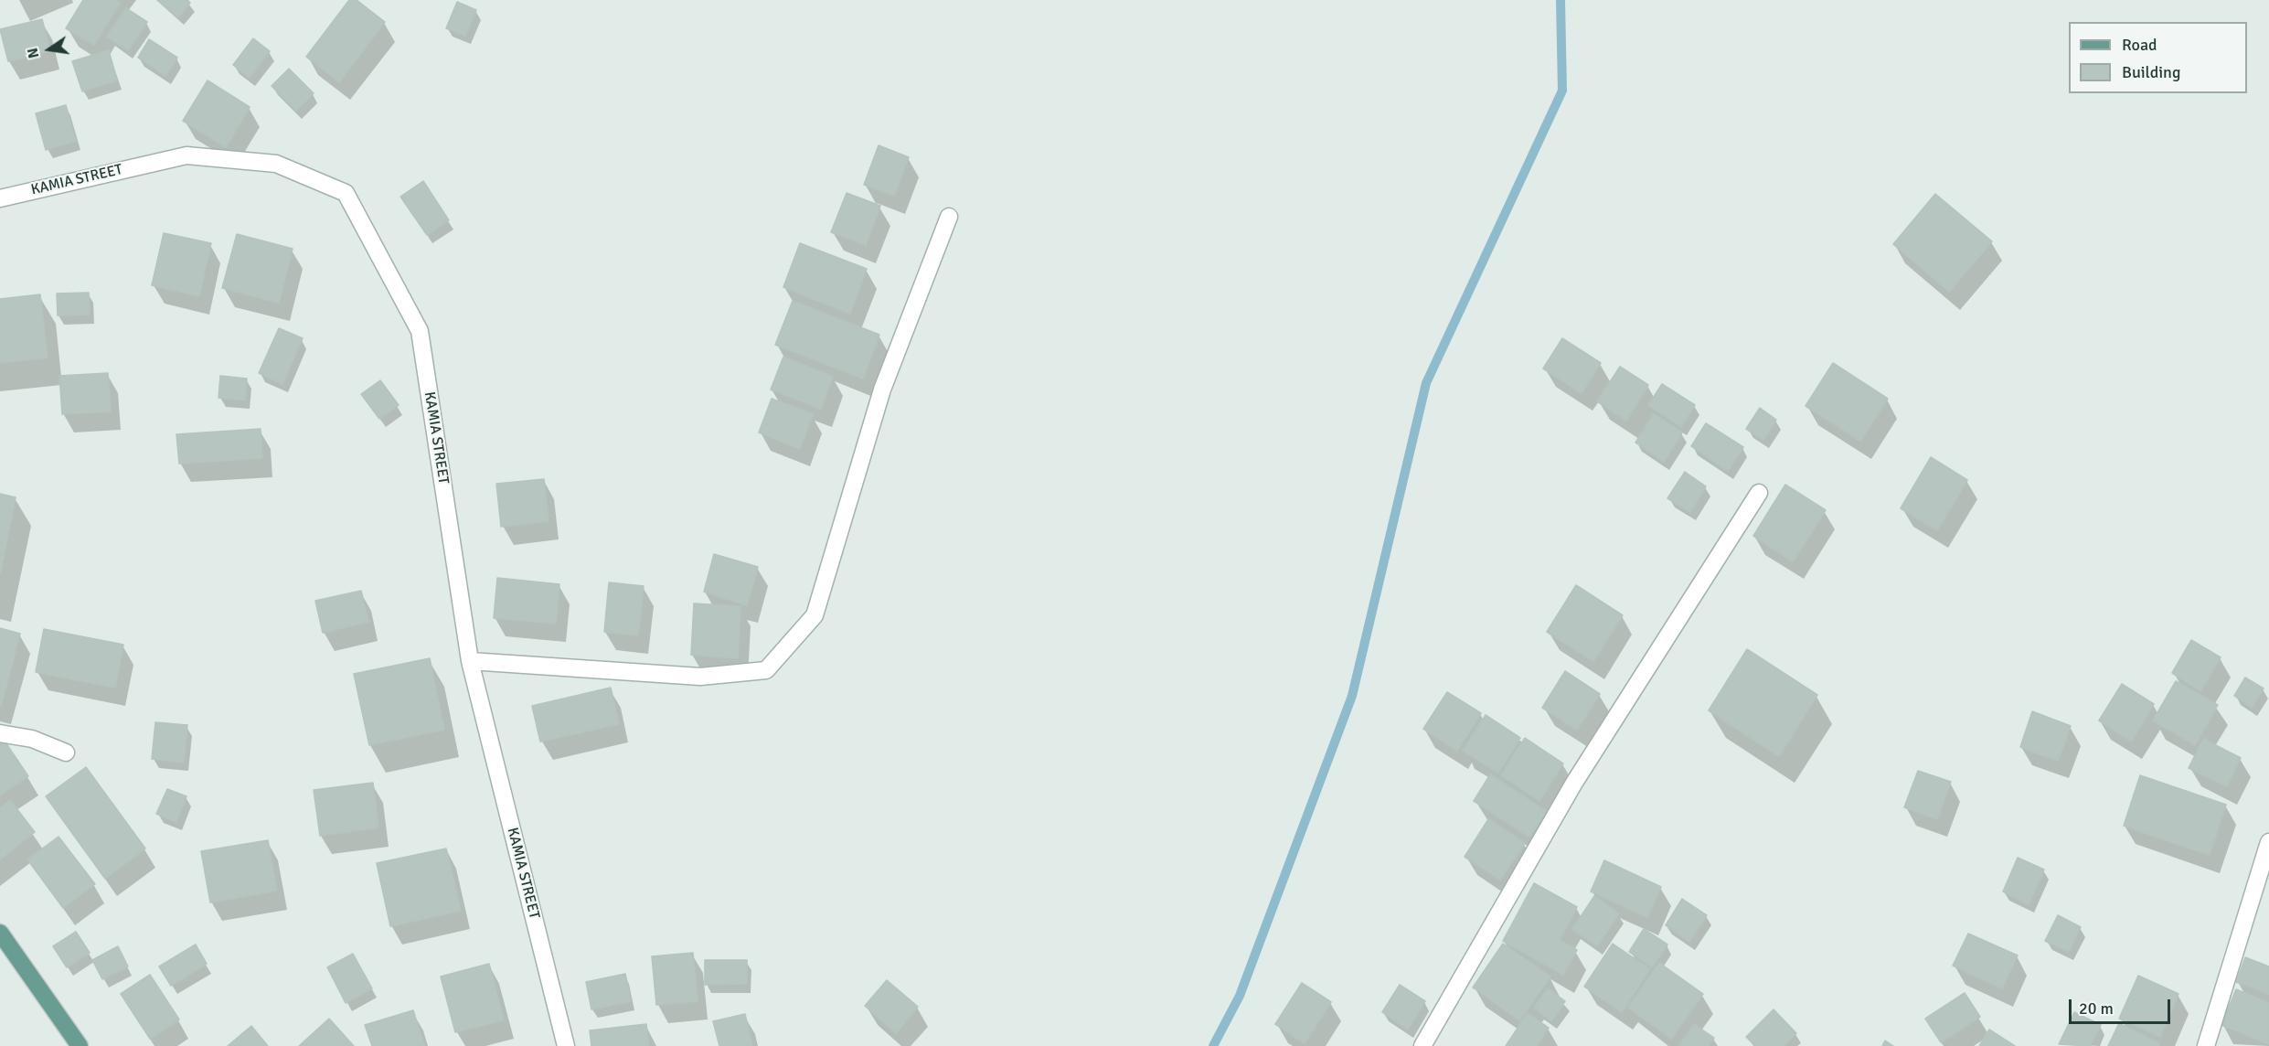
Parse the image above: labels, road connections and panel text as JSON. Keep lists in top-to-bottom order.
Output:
{
  "streets": {
    "street": ["KAMIA STREET"]
  },
  "legend": ["Road", "Building"],
  "scale_bar": "20 m",
  "north": "left"
}
